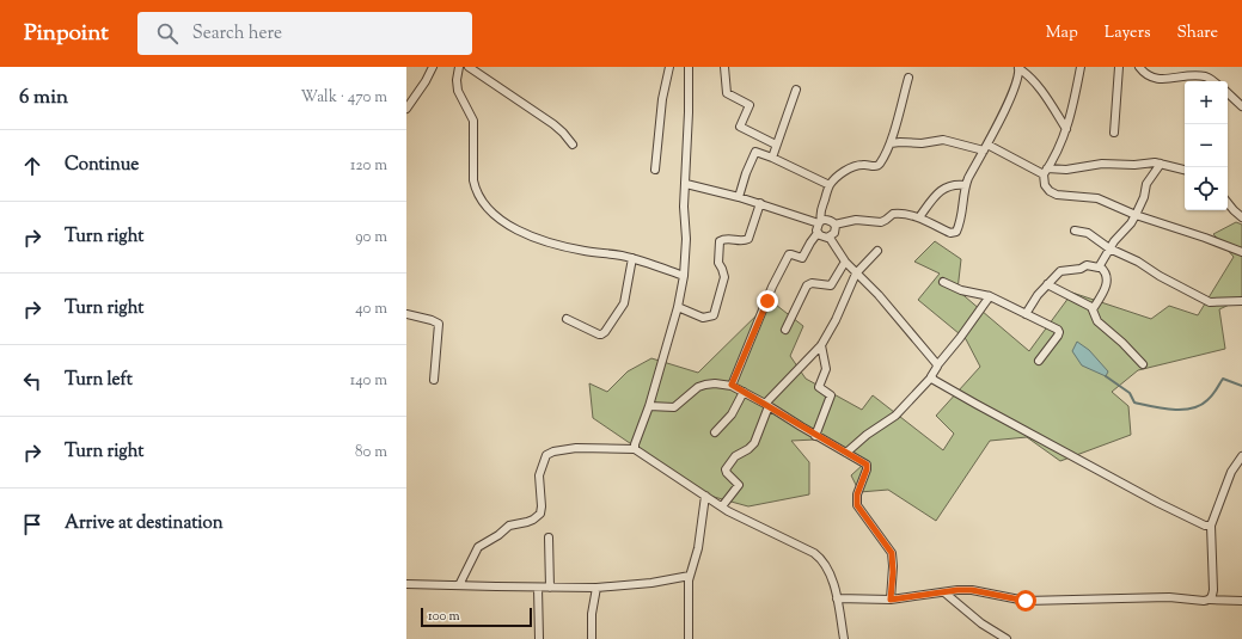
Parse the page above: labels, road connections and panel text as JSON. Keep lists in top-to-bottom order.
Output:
{
  "scale_bar": "100 m",
  "page": {
    "header": "Pinpoint",
    "search": "Search here",
    "nav": ["Map", "Layers", "Share"],
    "heading": ["6 min", "Walk · 470 m"],
    "map_buttons": ["+", "−"],
    "list": [
      ["Continue", "120 m"],
      ["Turn right", "90 m"],
      ["Turn right", "40 m"],
      ["Turn left", "140 m"],
      ["Turn right", "80 m"],
      "Arrive at destination"
    ],
    "scale": "100 m"
  }
}
